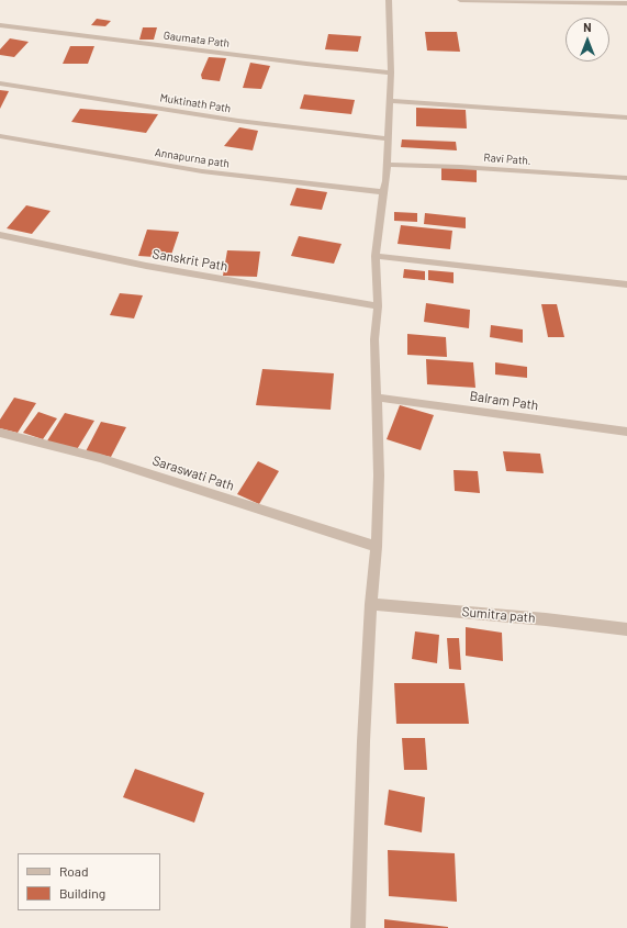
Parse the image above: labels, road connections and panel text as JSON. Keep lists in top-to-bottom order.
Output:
{
  "streets": {
    "street": [
      "Gaumata Path",
      "Muktinath Path",
      "Annapurna path",
      "Ravi Path.",
      "Sanskrit Path",
      "Balram Path",
      "Saraswati Path",
      "Sumitra path"
    ]
  },
  "legend": ["Road", "Building"],
  "north": "top"
}
